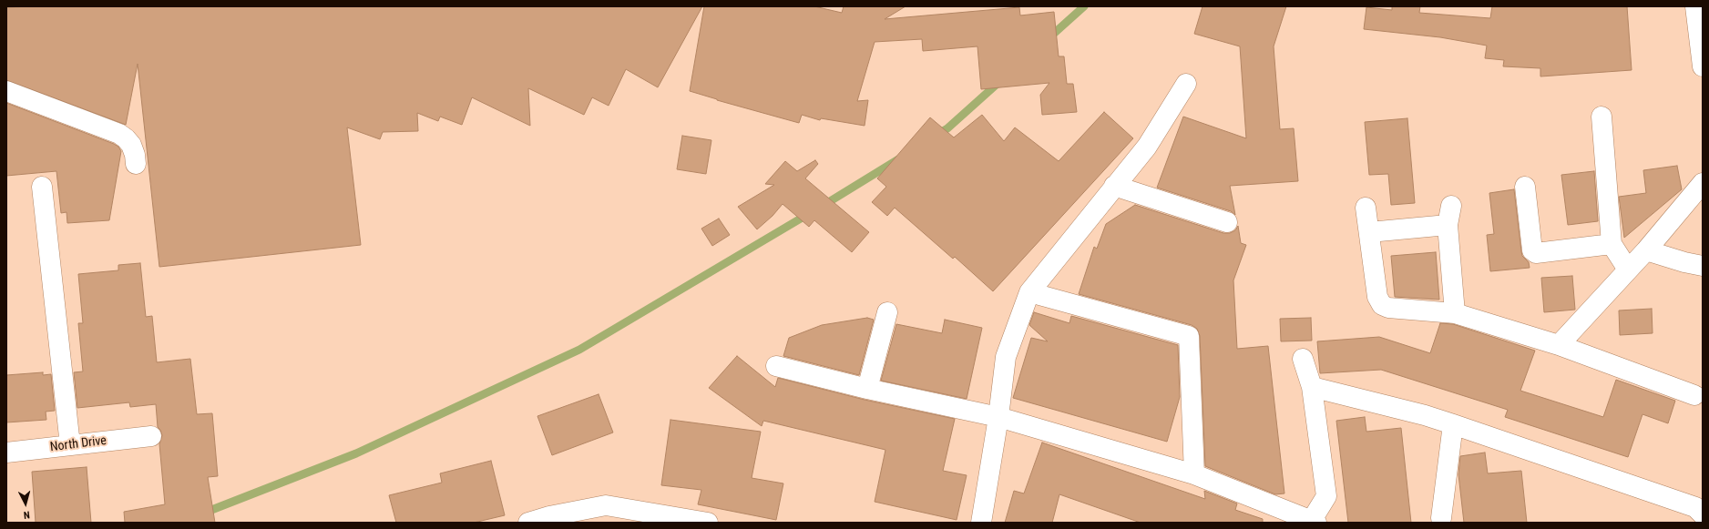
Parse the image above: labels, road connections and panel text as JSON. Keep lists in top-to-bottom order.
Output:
{
  "streets": {
    "street": ["North Drive"]
  },
  "north": "bottom"
}
